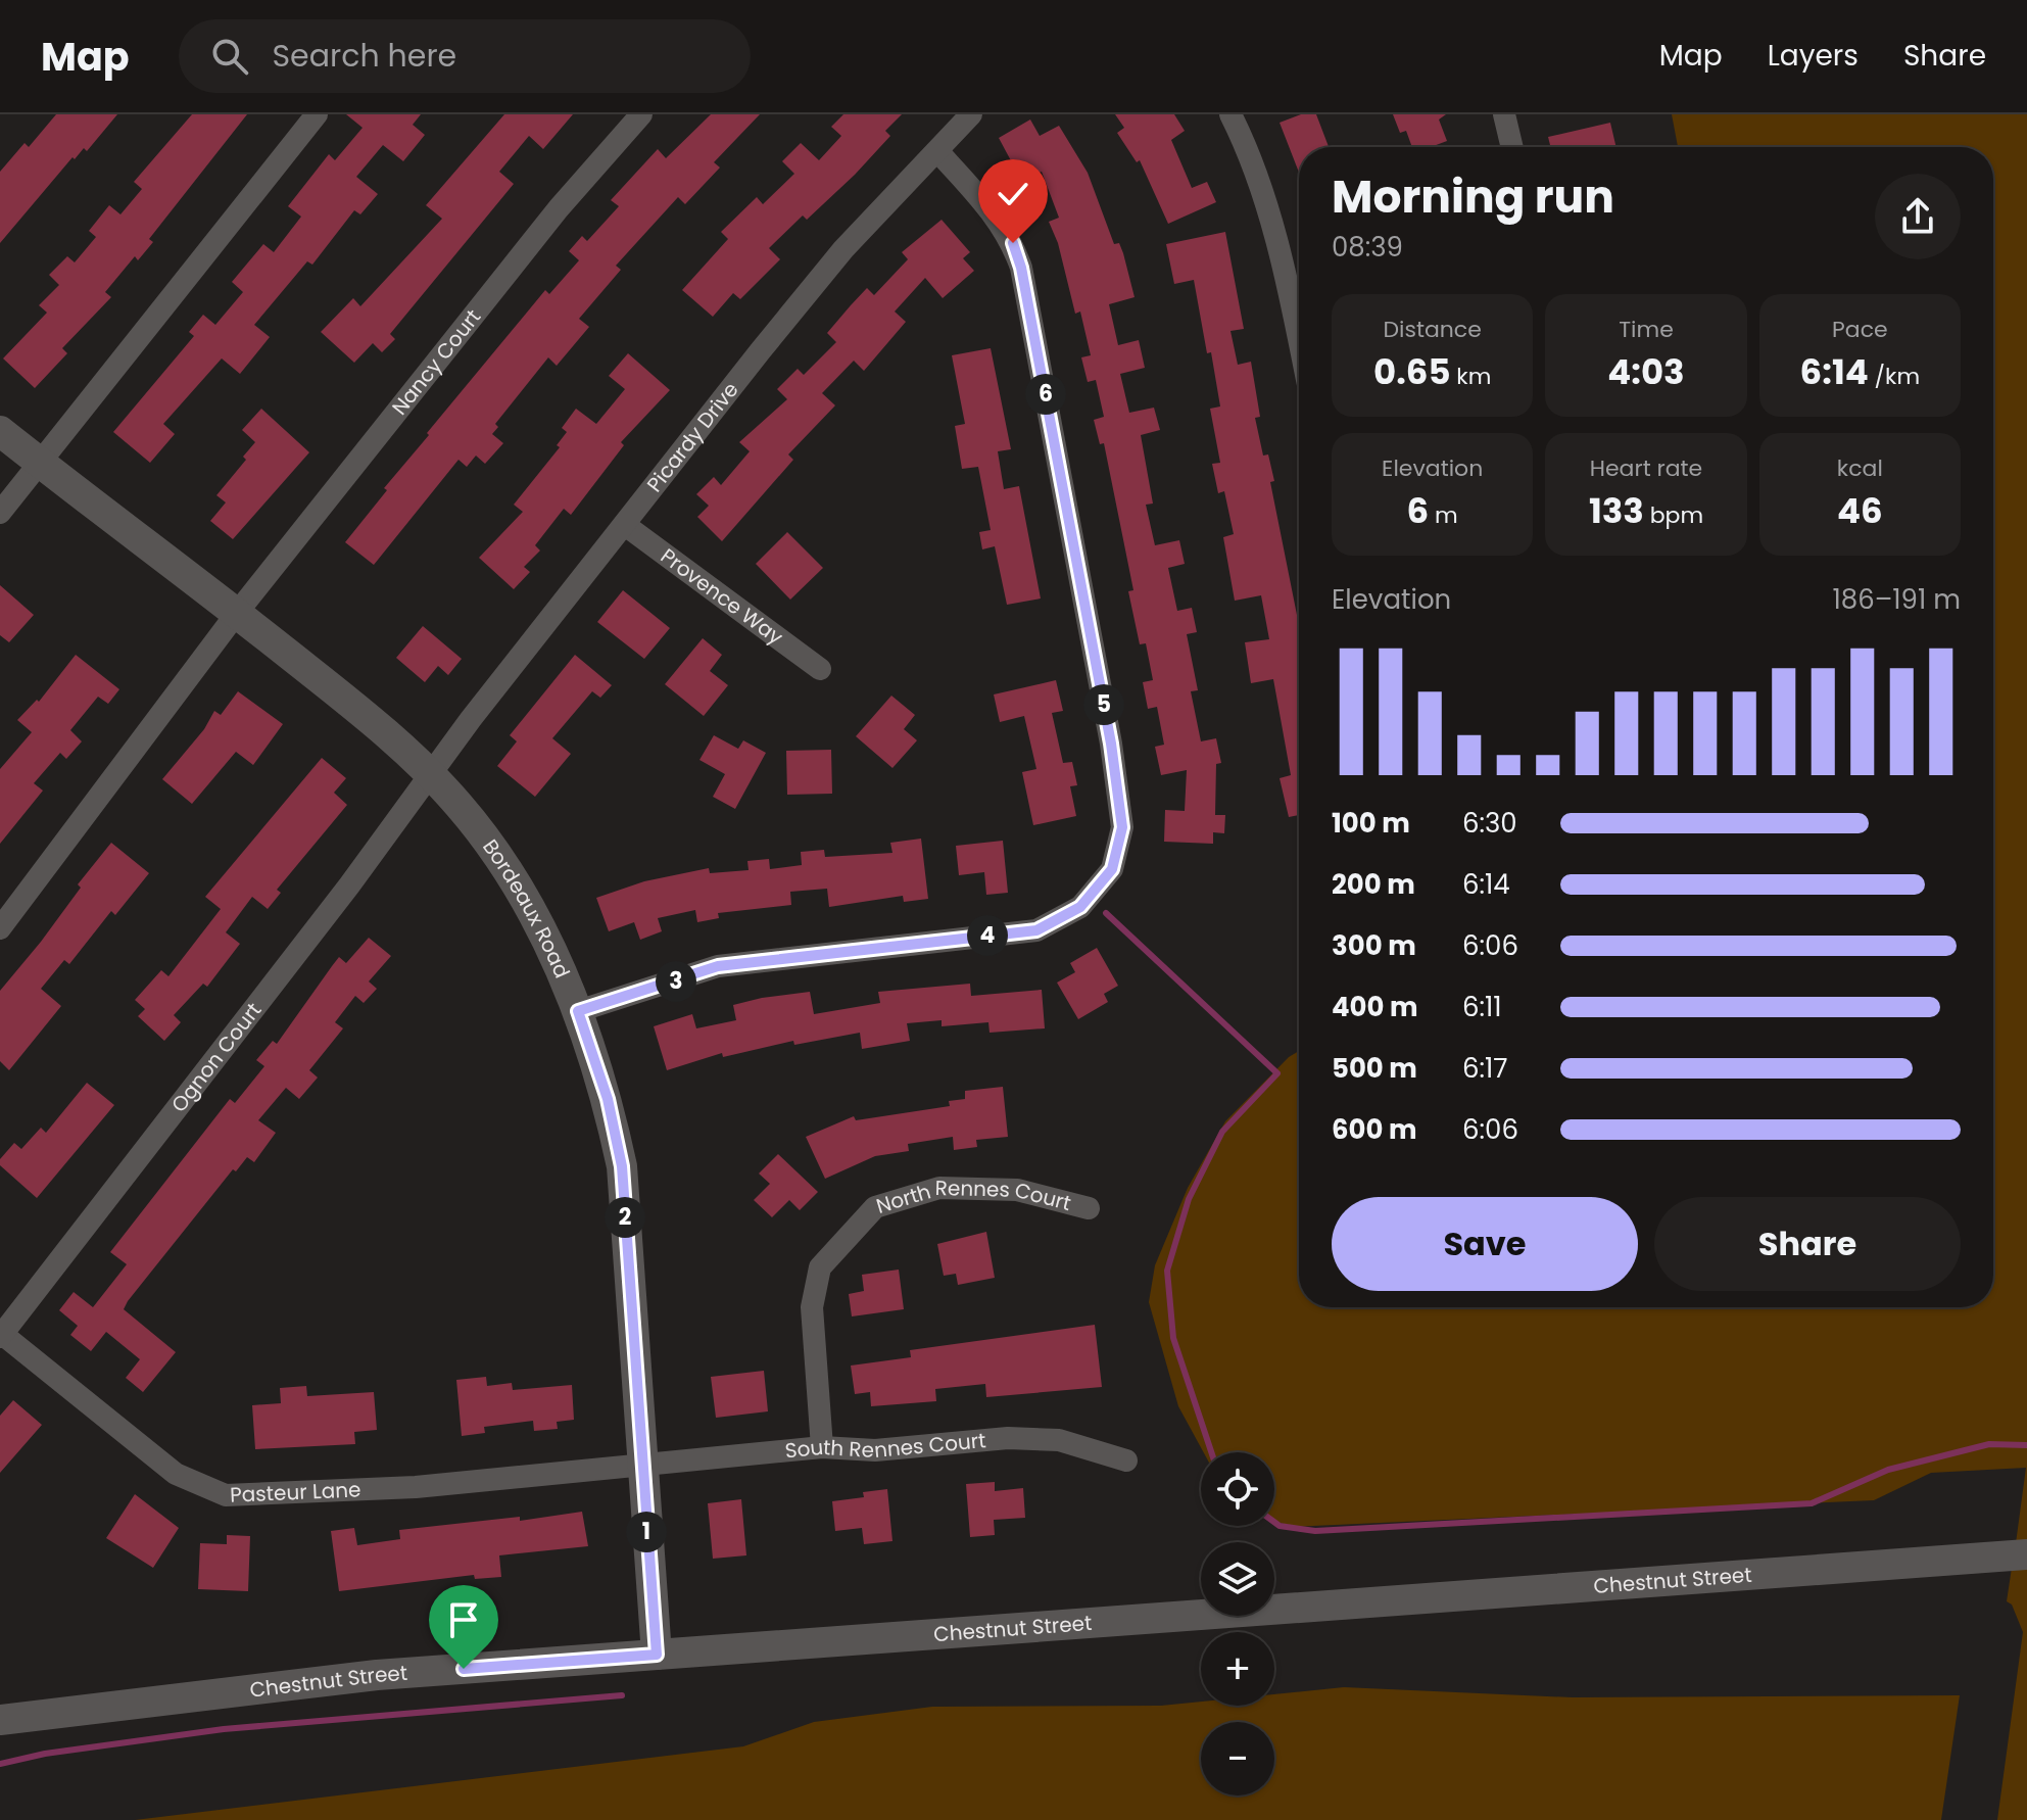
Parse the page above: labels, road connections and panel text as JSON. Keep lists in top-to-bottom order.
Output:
{
  "streets": {
    "main road": ["Bordeaux Road", "Chestnut Street"],
    "street": [
      "Nancy Court",
      "Picardy Drive",
      "Provence Way",
      "Ognon Court",
      "North Rennes Court",
      "South Rennes Court",
      "Pasteur Lane"
    ]
  },
  "crossings": [
    ["Nancy Court", "Bordeaux Road"],
    ["Picardy Drive", "Provence Way"],
    ["Picardy Drive", "Bordeaux Road"],
    ["Picardy Drive", "Ognon Court"],
    ["Bordeaux Road", "Ognon Court"],
    ["Bordeaux Road", "South Rennes Court"],
    ["Bordeaux Road", "Pasteur Lane"],
    ["Bordeaux Road", "Chestnut Street"],
    ["Ognon Court", "Pasteur Lane"],
    ["North Rennes Court", "South Rennes Court"],
    ["South Rennes Court", "Pasteur Lane"]
  ],
  "page": {
    "header": "Map",
    "search": "Search here",
    "nav": ["Map", "Layers", "Share"],
    "heading": ["Morning run", "08:39"],
    "stats": [
      ["Distance", "0.65 km"],
      ["Time", "4:03"],
      ["Pace", "6:14 /km"],
      ["Elevation", "6 m"],
      ["Heart rate", "133 bpm"],
      ["kcal", "46"]
    ],
    "pins": [
      "6",
      "5",
      "4",
      "3",
      "2",
      "1"
    ],
    "chart": ["Elevation", "186–191 m"],
    "list": [
      {
        "name": "100 m",
        "note": "6:30"
      },
      {
        "name": "200 m",
        "note": "6:14"
      },
      {
        "name": "300 m",
        "note": "6:06"
      },
      {
        "name": "400 m",
        "note": "6:11"
      },
      {
        "name": "500 m",
        "note": "6:17"
      },
      {
        "name": "600 m",
        "note": "6:06"
      }
    ],
    "buttons": ["Save", "Share"],
    "map_buttons": ["+", "−"]
  }
}
